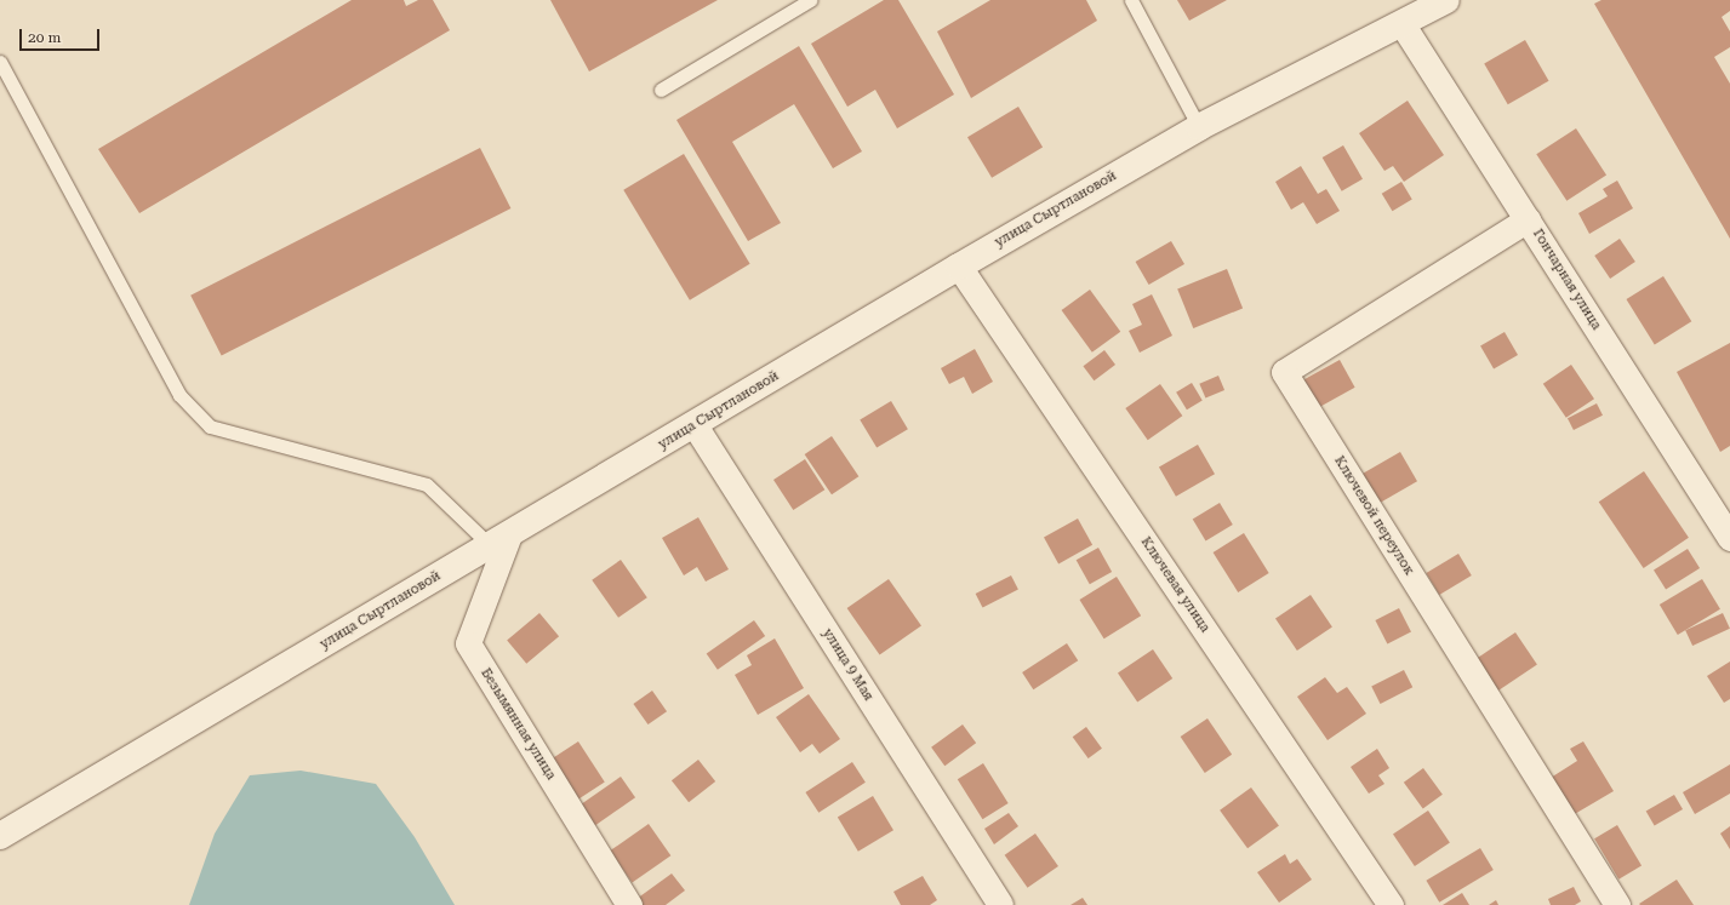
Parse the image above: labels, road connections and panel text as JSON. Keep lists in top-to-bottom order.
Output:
{
  "streets": {
    "street": [
      "улица Сыртлановой",
      "Гончарная улица",
      "Ключевой переулок",
      "Ключевая улица",
      "улица 9 Мая",
      "Безымянная улица"
    ]
  },
  "crossings": [
    ["улица Сыртлановой", "Гончарная улица"],
    ["улица Сыртлановой", "Ключевая улица"],
    ["улица Сыртлановой", "улица 9 Мая"],
    ["улица Сыртлановой", "Безымянная улица"],
    ["Гончарная улица", "Ключевой переулок"]
  ],
  "scale_bar": "20 m"
}
